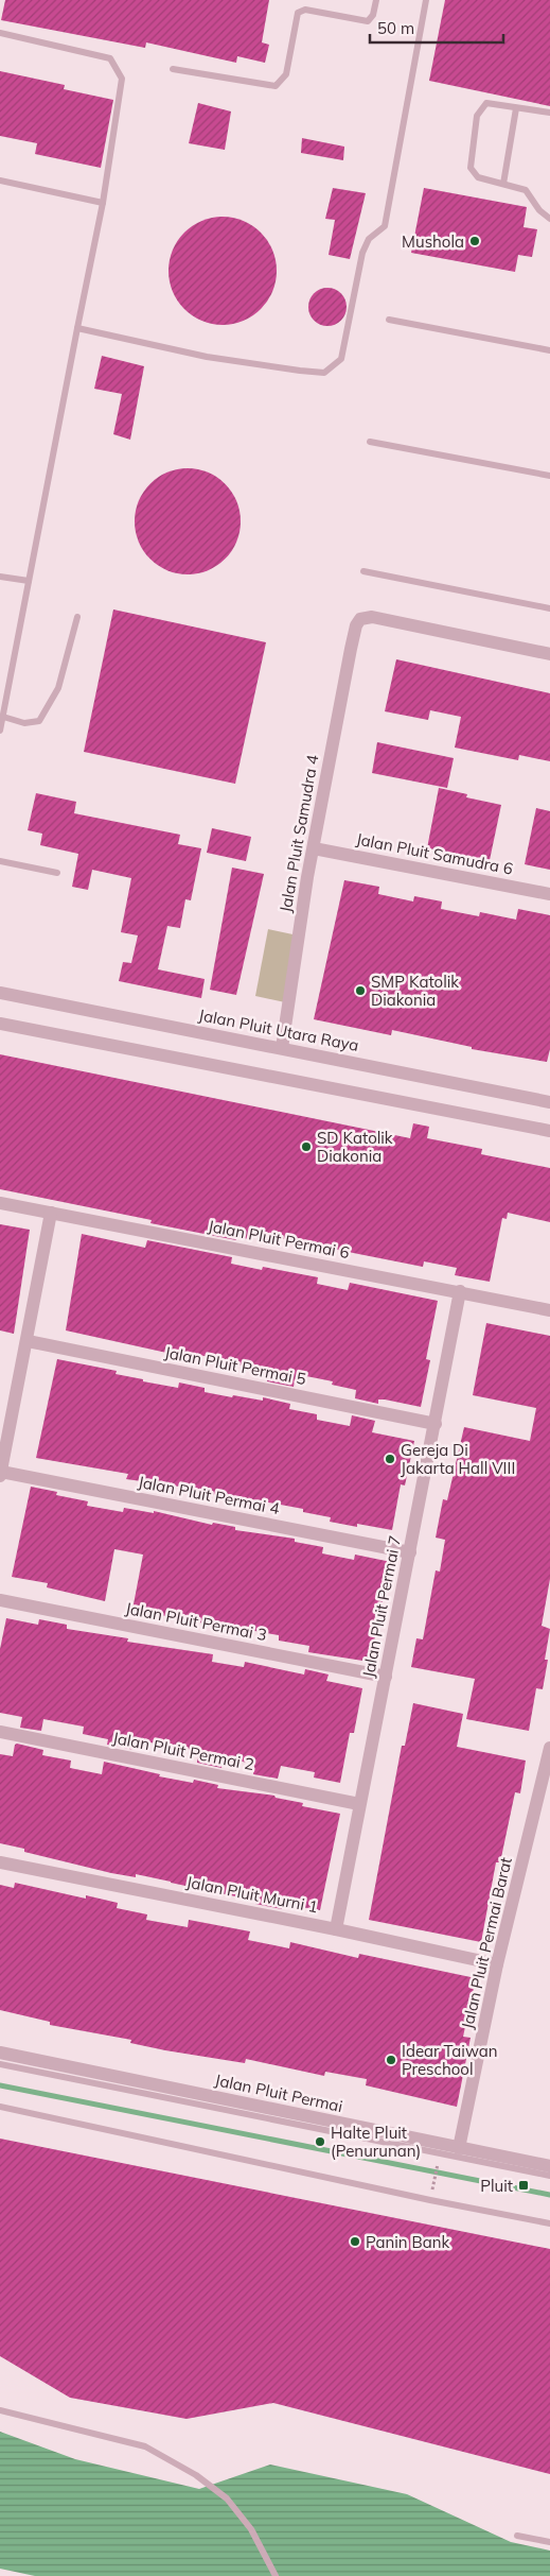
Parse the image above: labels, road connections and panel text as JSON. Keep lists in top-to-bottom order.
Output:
{
  "streets": {
    "street": [
      "Jalan Pluit Samudra 4",
      "Jalan Pluit Samudra 6",
      "Jalan Pluit Utara Raya",
      "Jalan Pluit Permai 6",
      "Jalan Pluit Permai 5",
      "Jalan Pluit Permai 4",
      "Jalan Pluit Permai 7",
      "Jalan Pluit Permai 3",
      "Jalan Pluit Permai 2",
      "Jalan Pluit Murni 1",
      "Jalan Pluit Permai Barat",
      "Jalan Pluit Permai"
    ]
  },
  "crossings": [
    ["Jalan Pluit Samudra 4", "Jalan Pluit Samudra 6"],
    ["Jalan Pluit Samudra 4", "Jalan Pluit Utara Raya"],
    ["Jalan Pluit Permai 6", "Jalan Pluit Permai 7"],
    ["Jalan Pluit Permai 5", "Jalan Pluit Permai 7"],
    ["Jalan Pluit Permai 4", "Jalan Pluit Permai 7"],
    ["Jalan Pluit Permai 7", "Jalan Pluit Permai 3"],
    ["Jalan Pluit Permai 7", "Jalan Pluit Permai 2"],
    ["Jalan Pluit Permai 7", "Jalan Pluit Murni 1"],
    ["Jalan Pluit Murni 1", "Jalan Pluit Permai Barat"],
    ["Jalan Pluit Permai Barat", "Jalan Pluit Permai"]
  ],
  "places": {
    "other": [
      "Mushola",
      "SMP Katolik Diakonia",
      "SD Katolik Diakonia",
      "Gereja Di Jakarta Hall VIII",
      "Idear Taiwan Preschool",
      "Halte Pluit (Penurunan)",
      "Panin Bank"
    ],
    "transit": ["Pluit"]
  },
  "scale_bar": "50 m"
}
